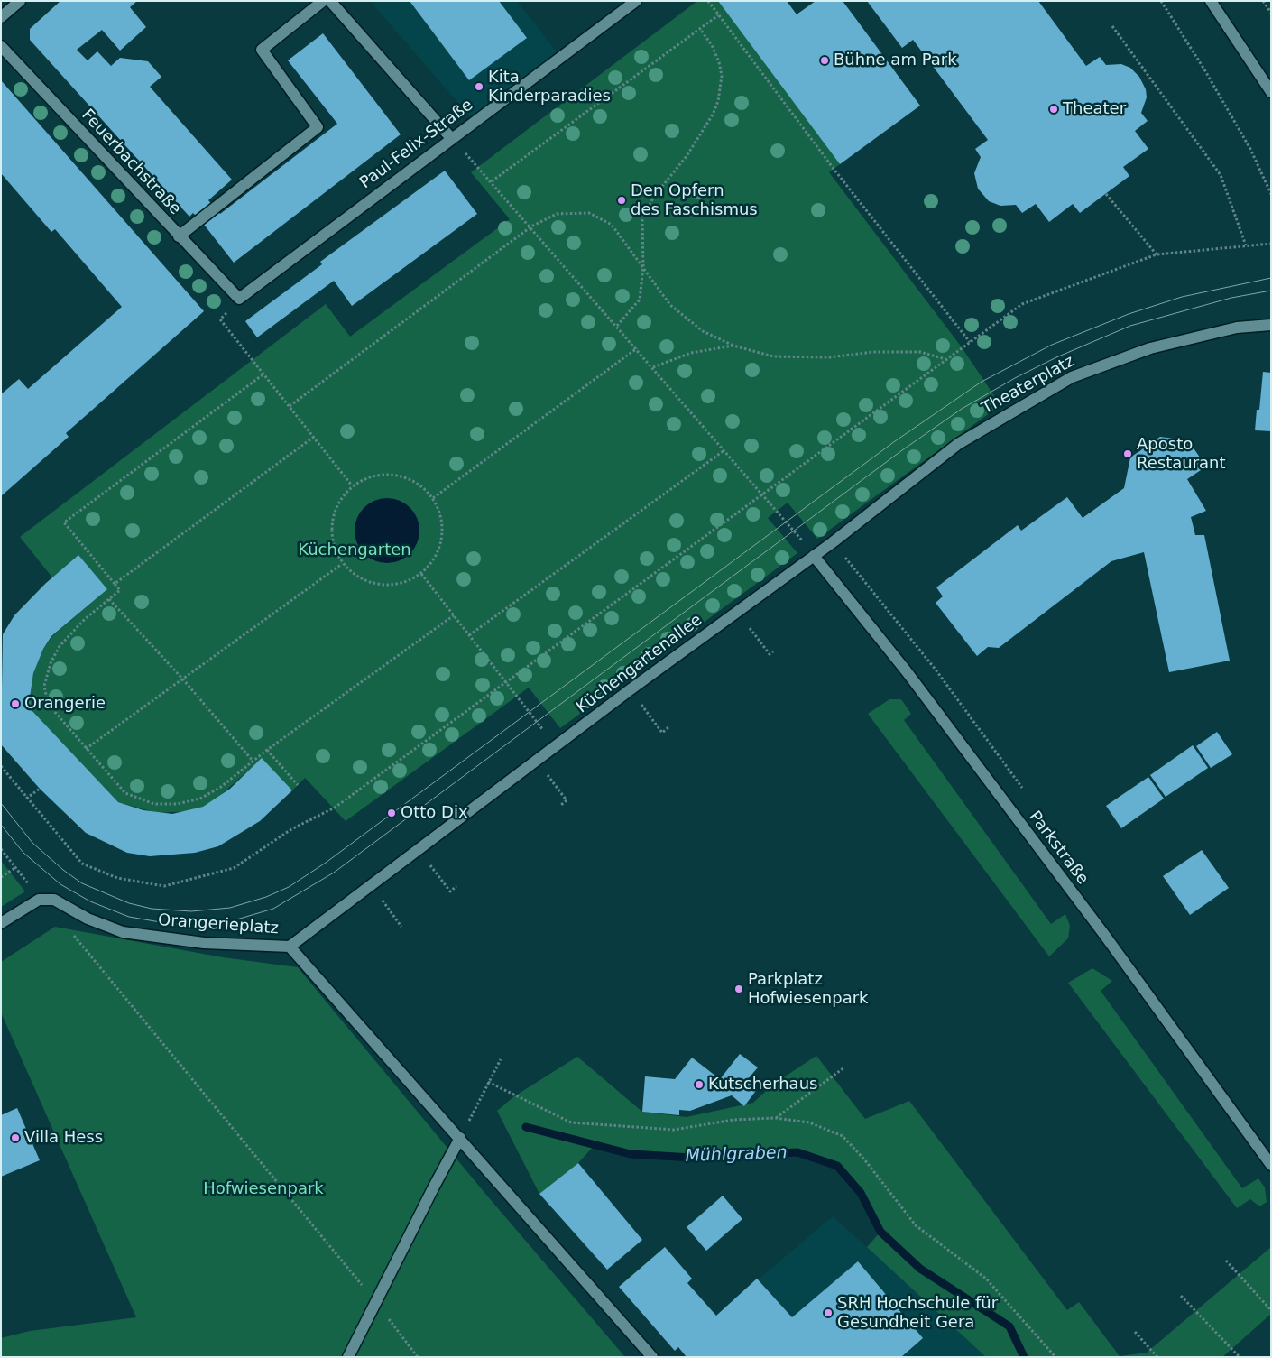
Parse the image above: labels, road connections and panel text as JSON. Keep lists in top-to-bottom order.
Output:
{
  "streets": {
    "street": [
      "Paul-Felix-Straße",
      "Feuerbachstraße",
      "Theaterplatz",
      "Küchengartenallee",
      "Parkstraße",
      "Orangerieplatz"
    ]
  },
  "crossings": [
    ["Paul-Felix-Straße", "Feuerbachstraße"],
    ["Theaterplatz", "Küchengartenallee"],
    ["Küchengartenallee", "Parkstraße"],
    ["Küchengartenallee", "Orangerieplatz"]
  ],
  "water": ["Mühlgraben"],
  "parks": ["Küchengarten", "Hofwiesenpark"],
  "places": [
    "Bühne am Park",
    "Kita Kinderparadies",
    "Theater",
    "Den Opfern des Faschismus",
    "Aposto Restaurant",
    "Orangerie",
    "Otto Dix",
    "Parkplatz Hofwiesenpark",
    "Kutscherhaus",
    "Villa Hess",
    "SRH Hochschule für Gesundheit Gera"
  ]
}
